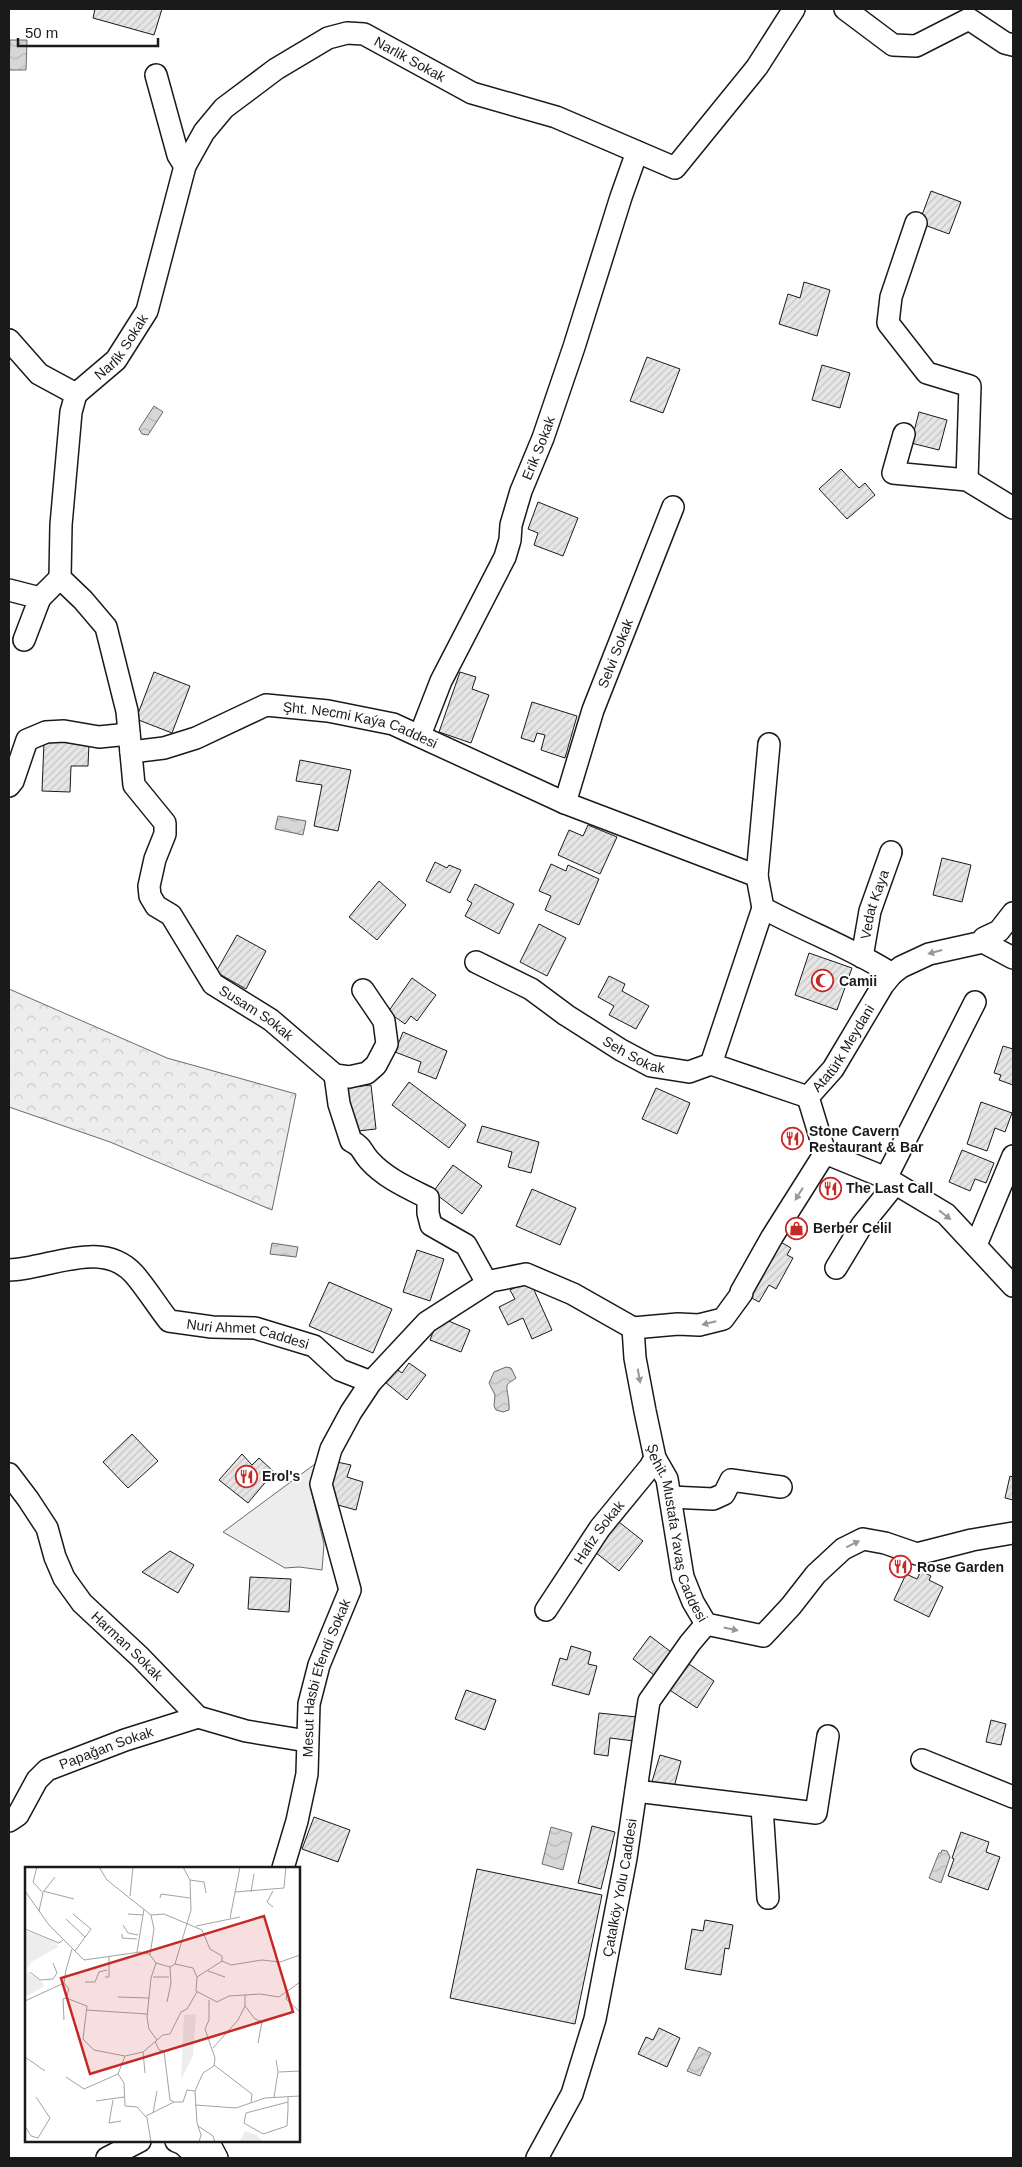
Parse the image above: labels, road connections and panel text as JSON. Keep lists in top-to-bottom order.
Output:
{
  "streets": {
    "street": [
      "Narlik Sokak",
      "Erik Sokak",
      "Selvi Sokak",
      "Şht. Necmi Kaýa Caddesi",
      "Vedat Kaya",
      "Susam Sokak",
      "Atatürk Meydani",
      "Seh Sokak",
      "Nuri Ahmet Caddesi",
      "Şehit. Mustafa Yavaş Caddesi",
      "Hafiz Sokak",
      "Harman Sokak",
      "Mesut Hasbi Efendi Sokak",
      "Papağan Sokak",
      "Çatalköy Yolu Caddesi"
    ]
  },
  "crossings": [
    ["Narlik Sokak", "Erik Sokak"],
    ["Erik Sokak", "Şht. Necmi Kaýa Caddesi"],
    ["Selvi Sokak", "Şht. Necmi Kaýa Caddesi"],
    ["Şht. Necmi Kaýa Caddesi", "Susam Sokak"],
    ["Nuri Ahmet Caddesi", "Mesut Hasbi Efendi Sokak"],
    ["Şehit. Mustafa Yavaş Caddesi", "Hafiz Sokak"],
    ["Şehit. Mustafa Yavaş Caddesi", "Çatalköy Yolu Caddesi"],
    ["Harman Sokak", "Mesut Hasbi Efendi Sokak"],
    ["Harman Sokak", "Papağan Sokak"]
  ],
  "places": {
    "mosque": ["Camii"],
    "restaurant": [
      "Stone Cavern Restaurant & Bar",
      "The Last Call",
      "Erol's",
      "Rose Garden"
    ],
    "shop": ["Berber Celil"]
  },
  "scale_bar": "50 m"
}
